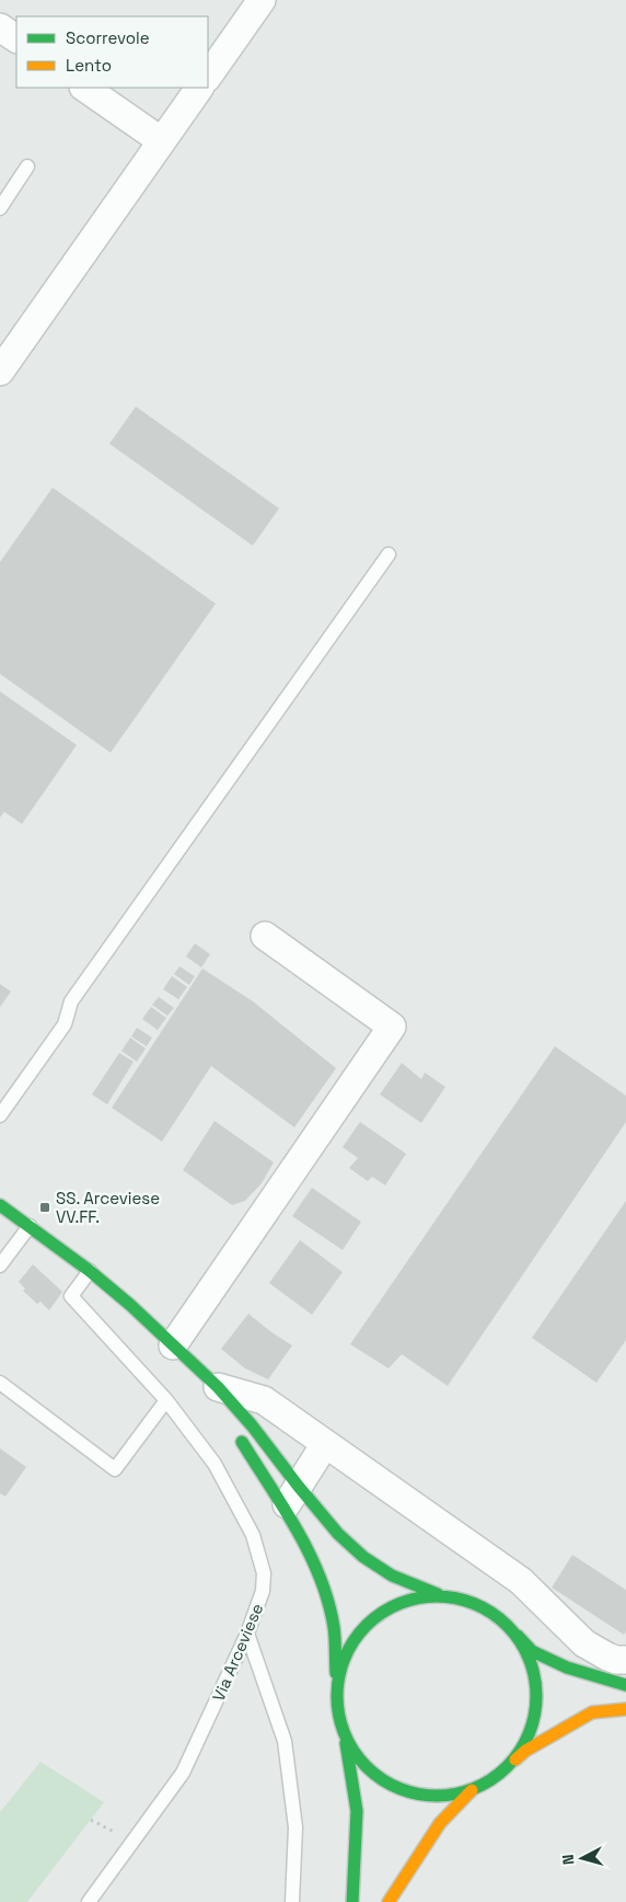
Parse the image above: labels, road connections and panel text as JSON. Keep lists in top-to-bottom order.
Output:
{
  "streets": {
    "lane": ["Via Arceviese"]
  },
  "places": {
    "transit": ["SS. Arceviese VV.FF."]
  },
  "legend": ["Scorrevole", "Lento"],
  "north": "left"
}
